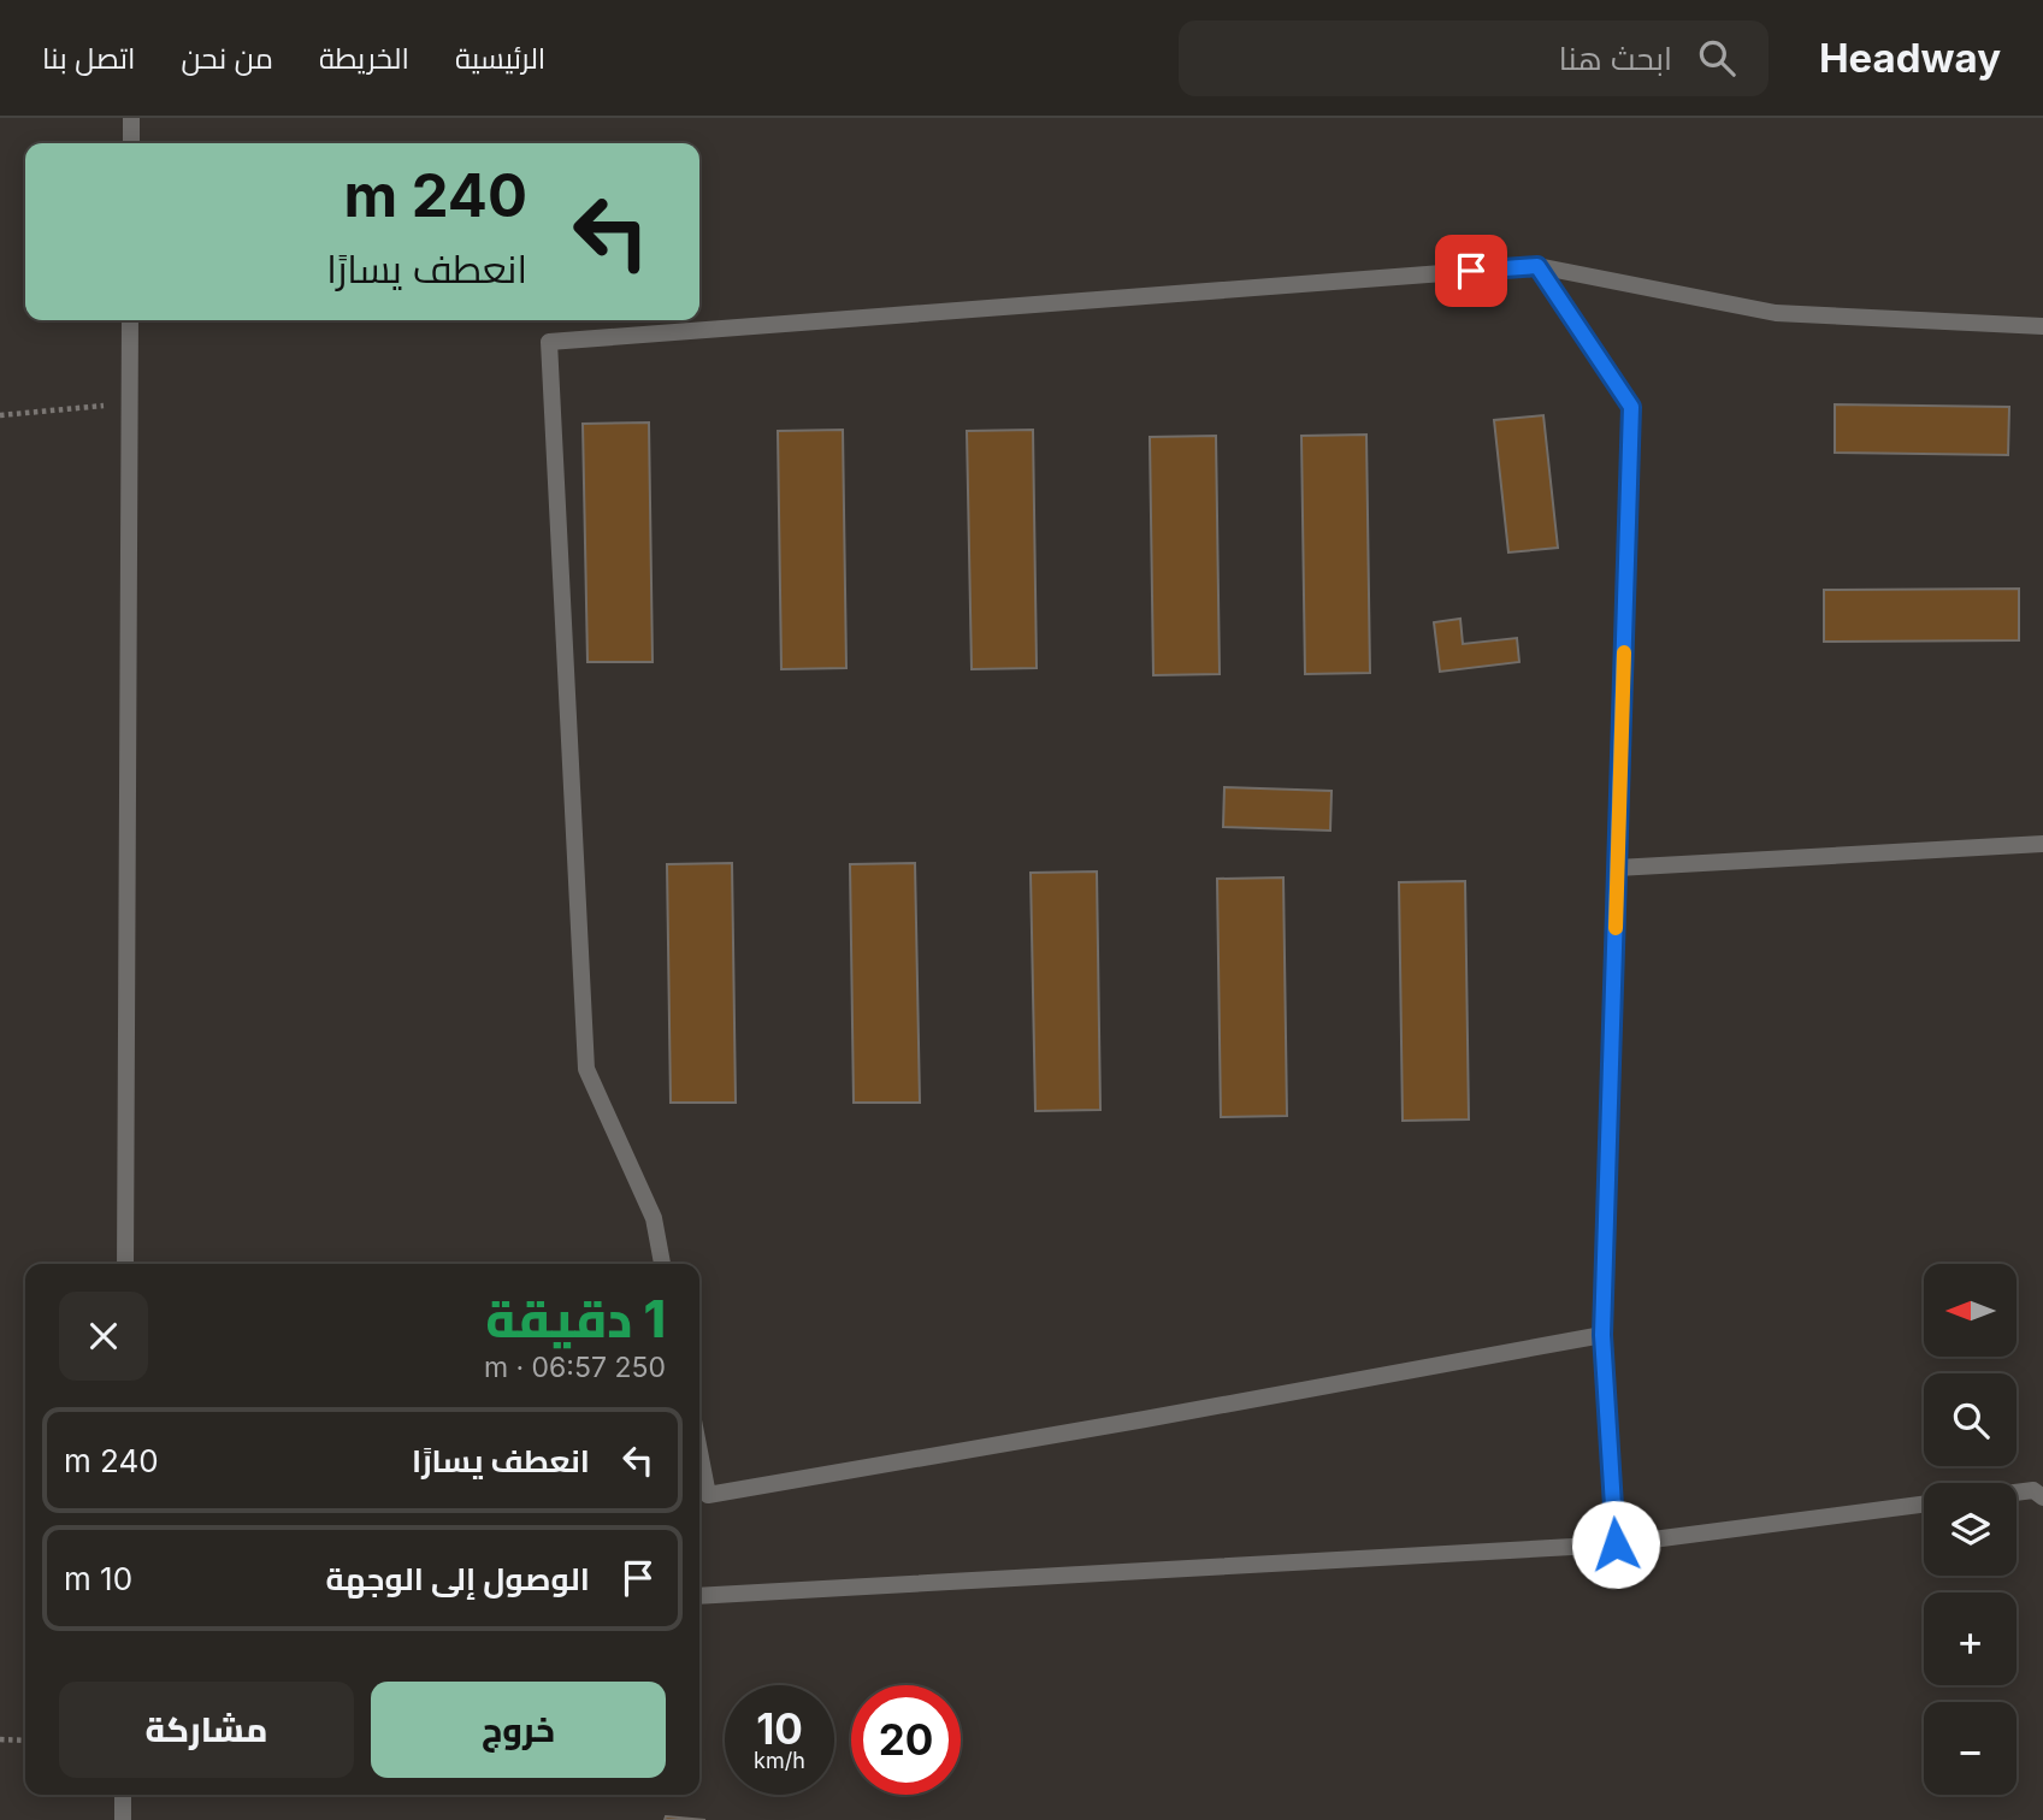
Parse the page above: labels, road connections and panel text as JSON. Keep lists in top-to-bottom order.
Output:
{
  "north": "left",
  "page": {
    "header": "Headway",
    "search": "ابحث هنا",
    "nav": [
      "الرئيسية",
      "الخريطة",
      "من نحن",
      "اتصل بنا"
    ],
    "turn": ["240 m", "انعطف يسارًا"],
    "map_buttons": ["+", "−"],
    "heading": ["1 دقيقة", "250 m · 06:57"],
    "list": [
      {
        "name": "انعطف يسارًا",
        "value": "240 m"
      },
      {
        "name": "الوصول إلى الوجهة",
        "value": "10 m"
      }
    ],
    "buttons": ["خروج", "مشاركة"],
    "speed": "10 km/h",
    "limit": "20"
  }
}
